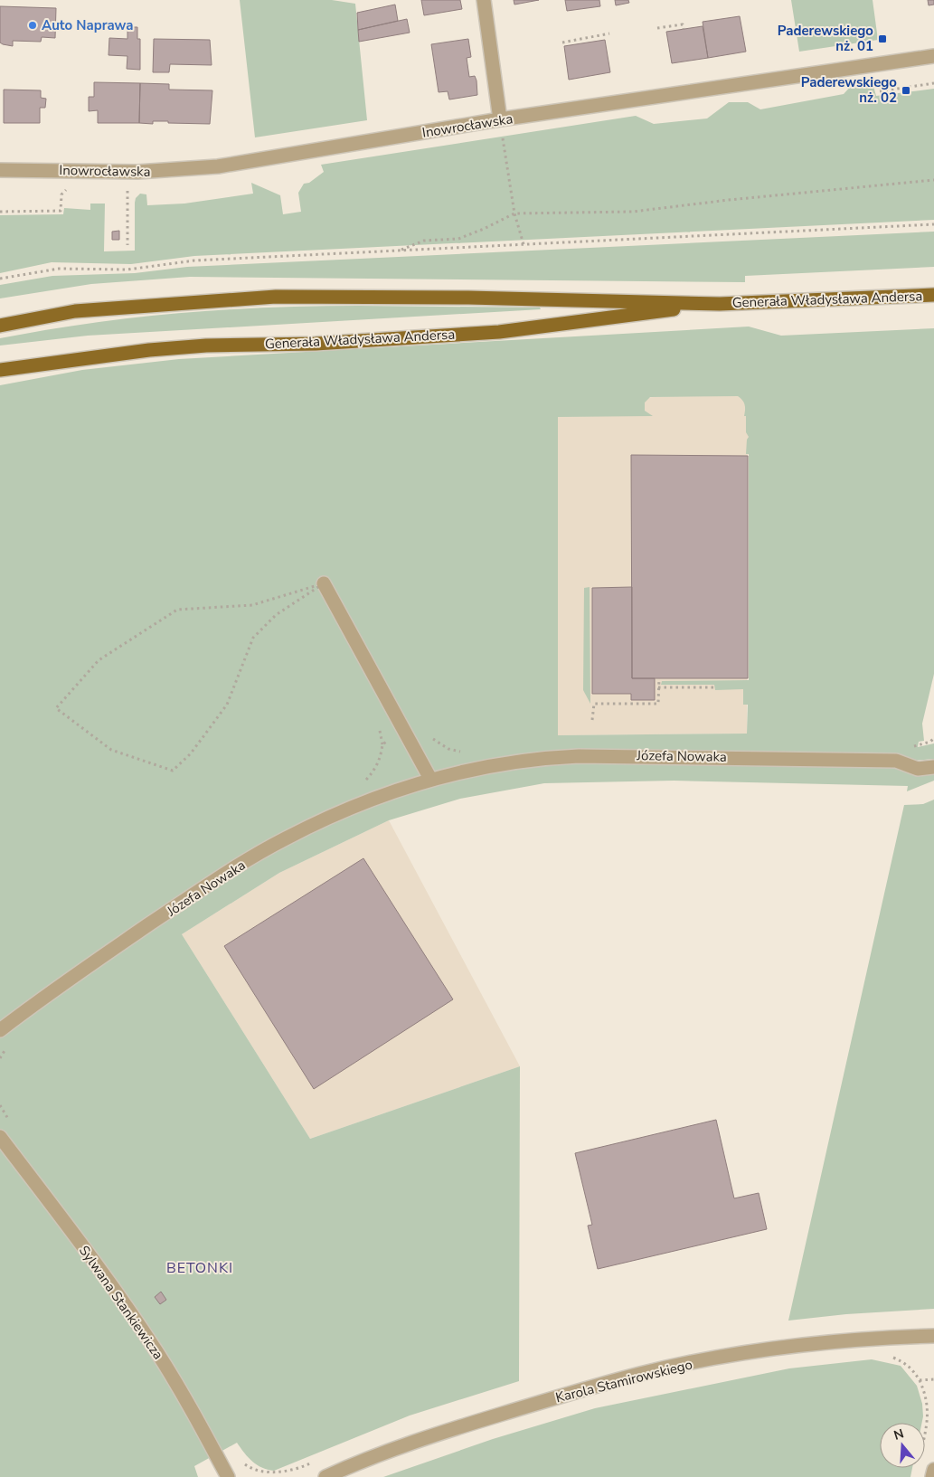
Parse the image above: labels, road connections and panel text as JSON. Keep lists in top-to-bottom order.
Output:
{
  "streets": {
    "main road": ["Generała Władysława Andersa"],
    "street": [
      "Inowrocławska",
      "Józefa Nowaka",
      "Sylwana Stankiewicza",
      "Karola Stamirowskiego"
    ]
  },
  "districts": ["BETONKI"],
  "places": {
    "other": ["Auto Naprawa"],
    "transit": ["Paderewskiego nż. 01", "Paderewskiego nż. 02"]
  },
  "north": "top"
}
